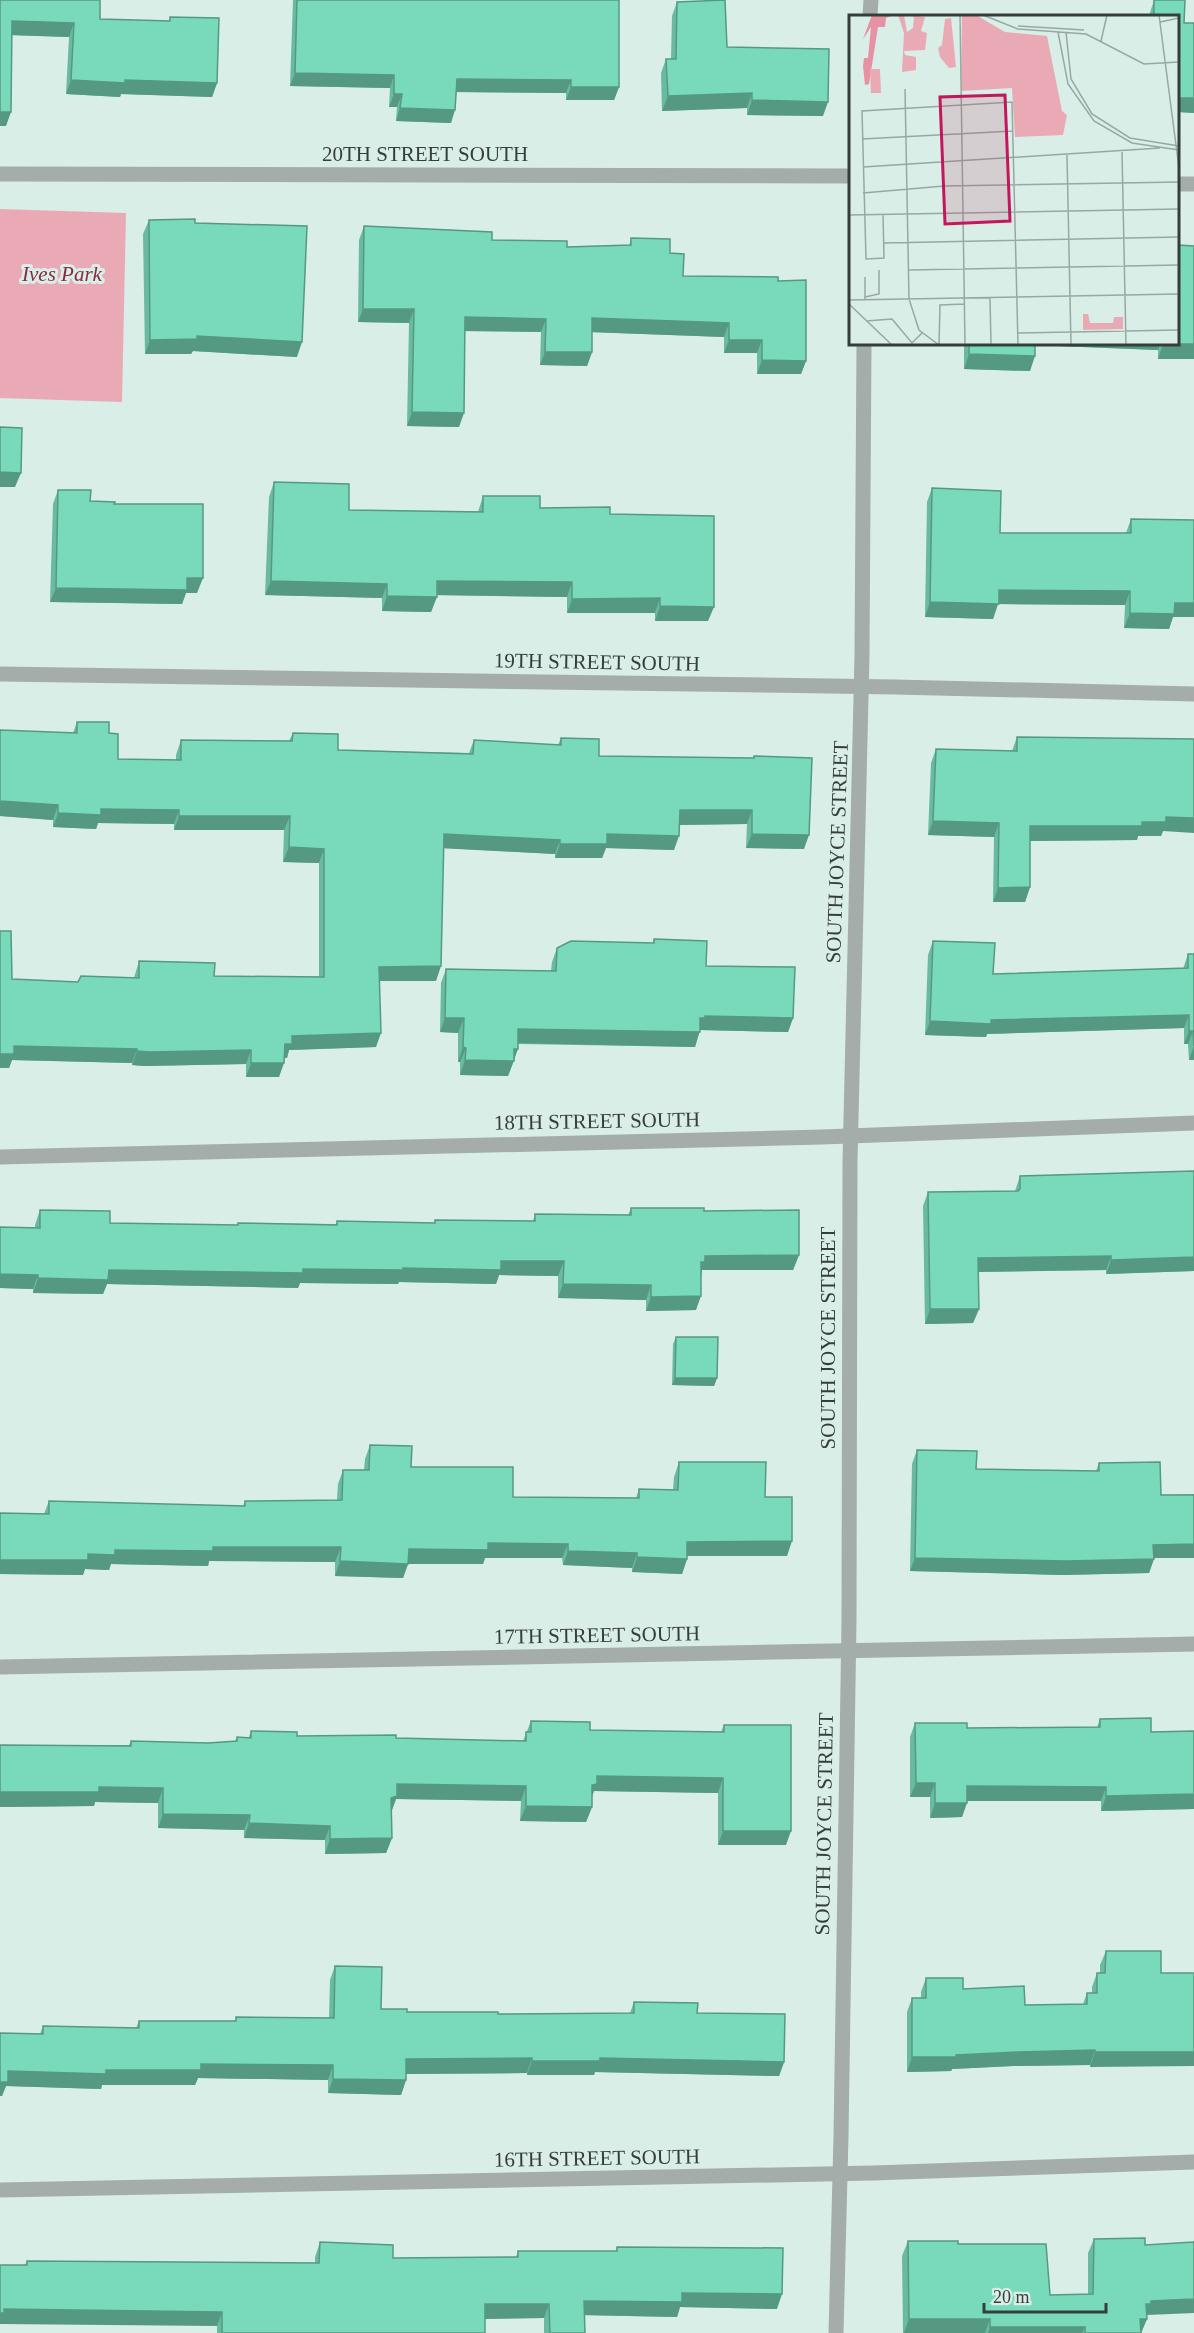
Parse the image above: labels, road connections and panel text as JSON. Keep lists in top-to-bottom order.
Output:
{
  "streets": {
    "street": [
      "20TH STREET SOUTH",
      "19TH STREET SOUTH",
      "SOUTH JOYCE STREET",
      "18TH STREET SOUTH",
      "17TH STREET SOUTH",
      "16TH STREET SOUTH"
    ]
  },
  "crossings": [
    ["19TH STREET SOUTH", "SOUTH JOYCE STREET"],
    ["SOUTH JOYCE STREET", "18TH STREET SOUTH"],
    ["SOUTH JOYCE STREET", "17TH STREET SOUTH"],
    ["SOUTH JOYCE STREET", "16TH STREET SOUTH"]
  ],
  "parks": ["Ives Park"],
  "scale_bar": "20 m"
}
